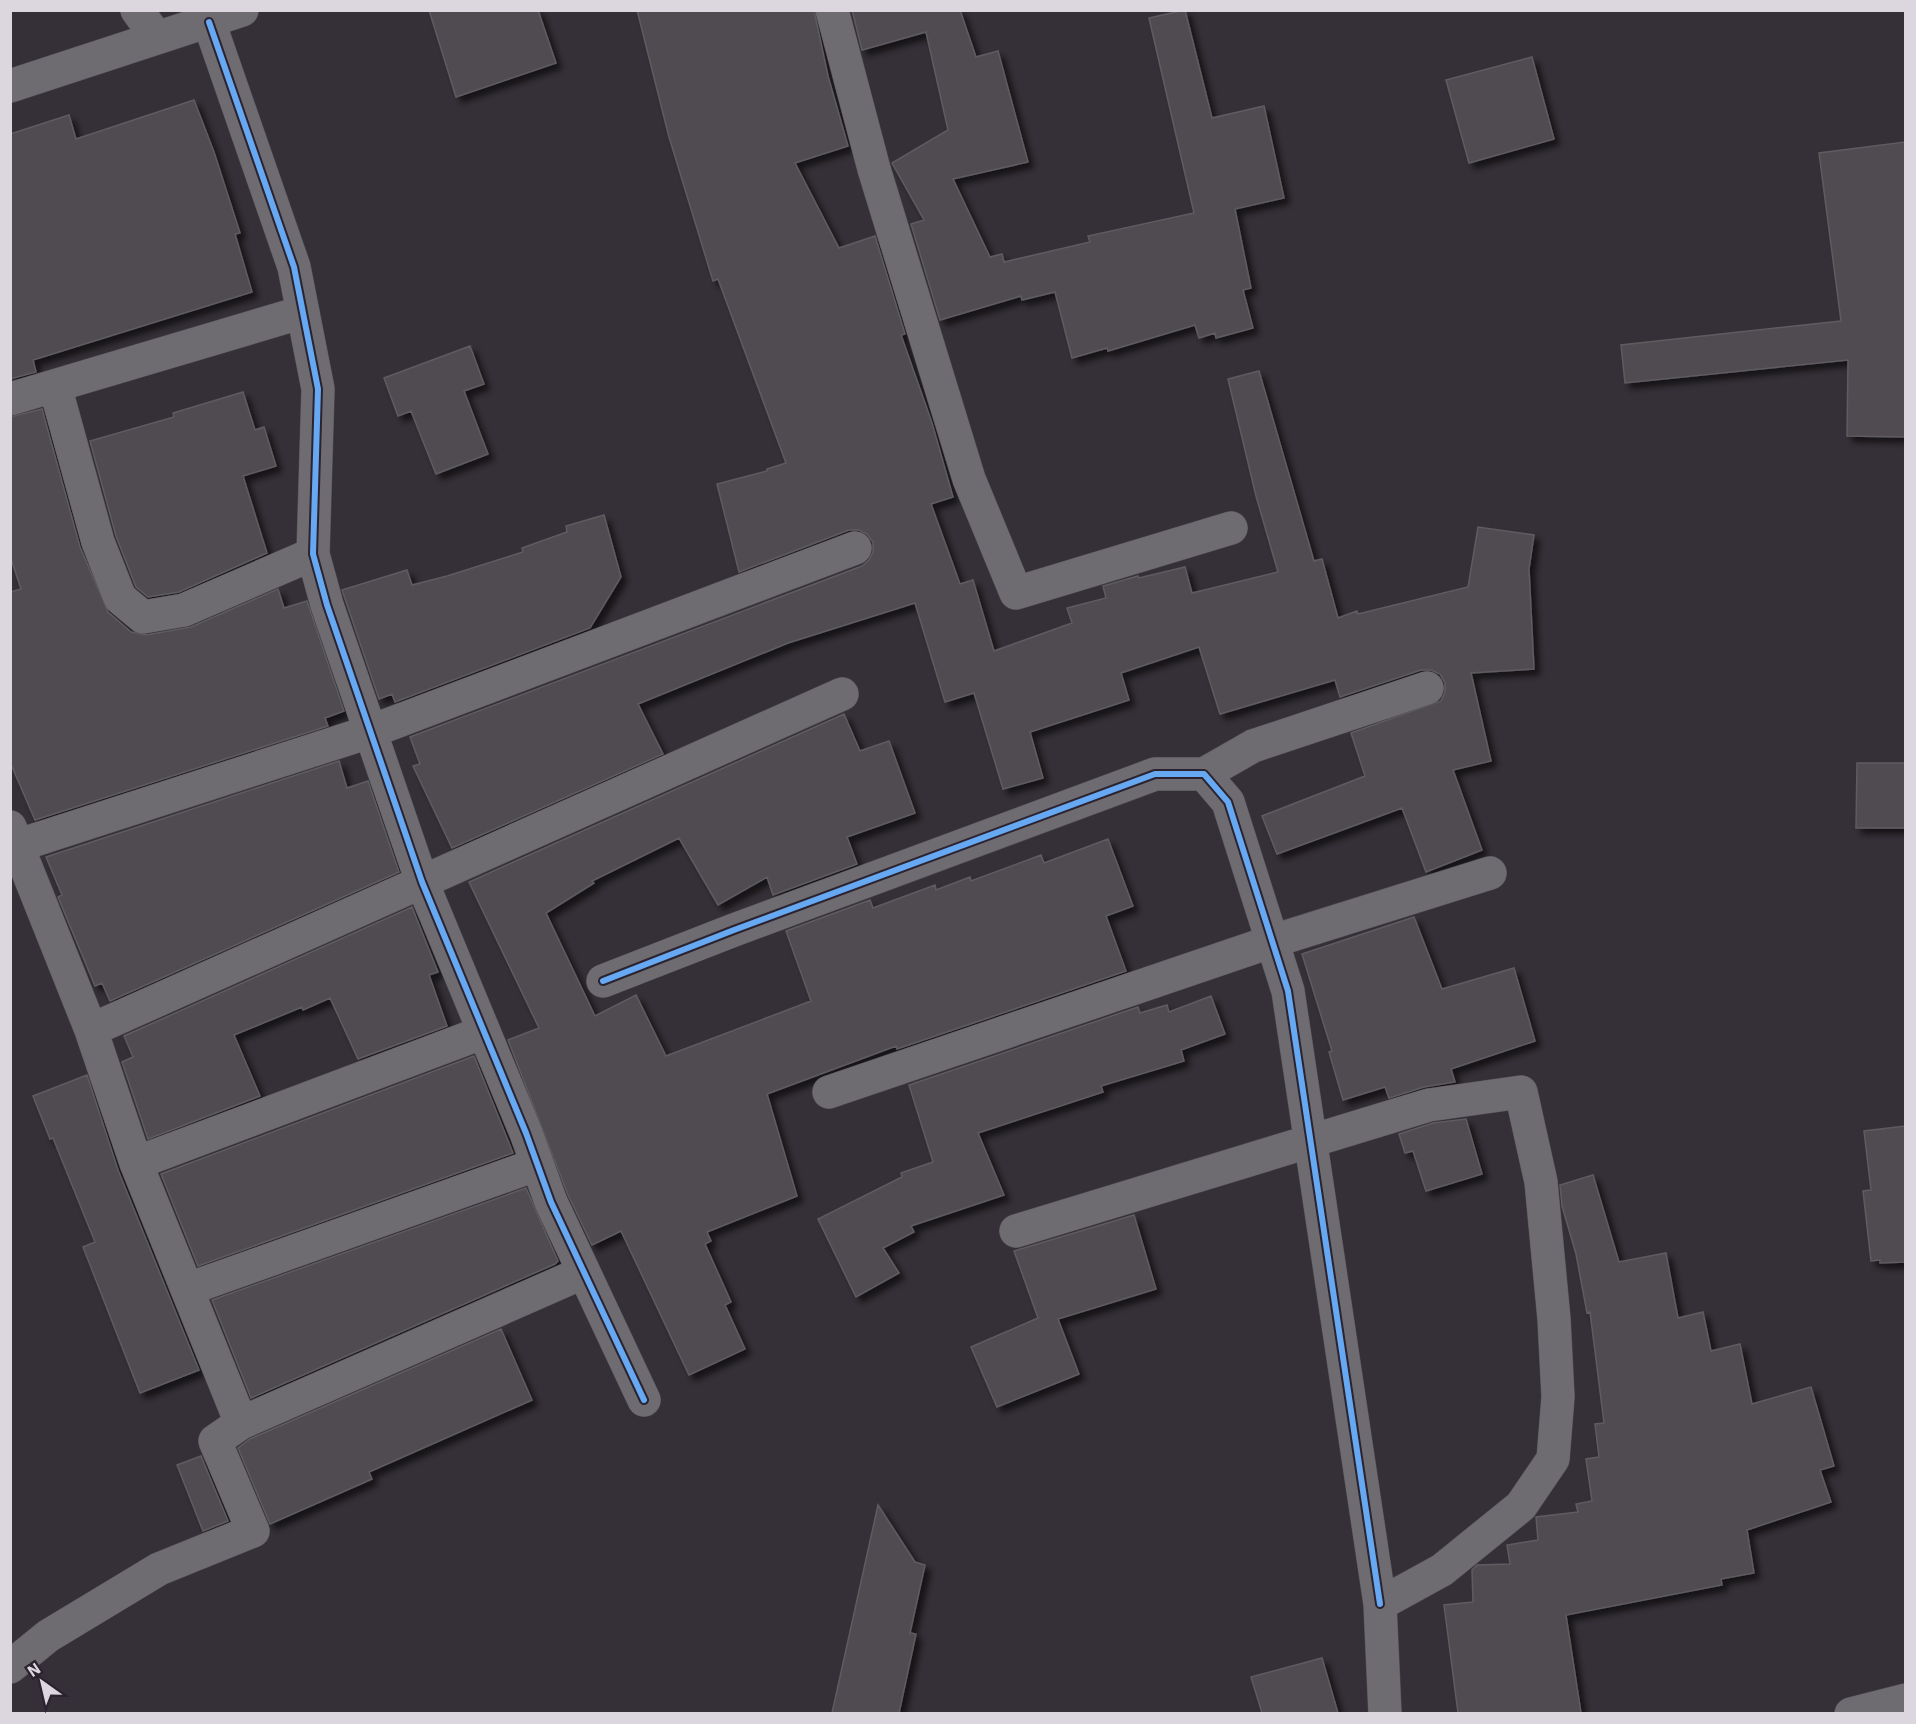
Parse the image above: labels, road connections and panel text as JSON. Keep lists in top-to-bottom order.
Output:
{
  "north": "top left"
}
